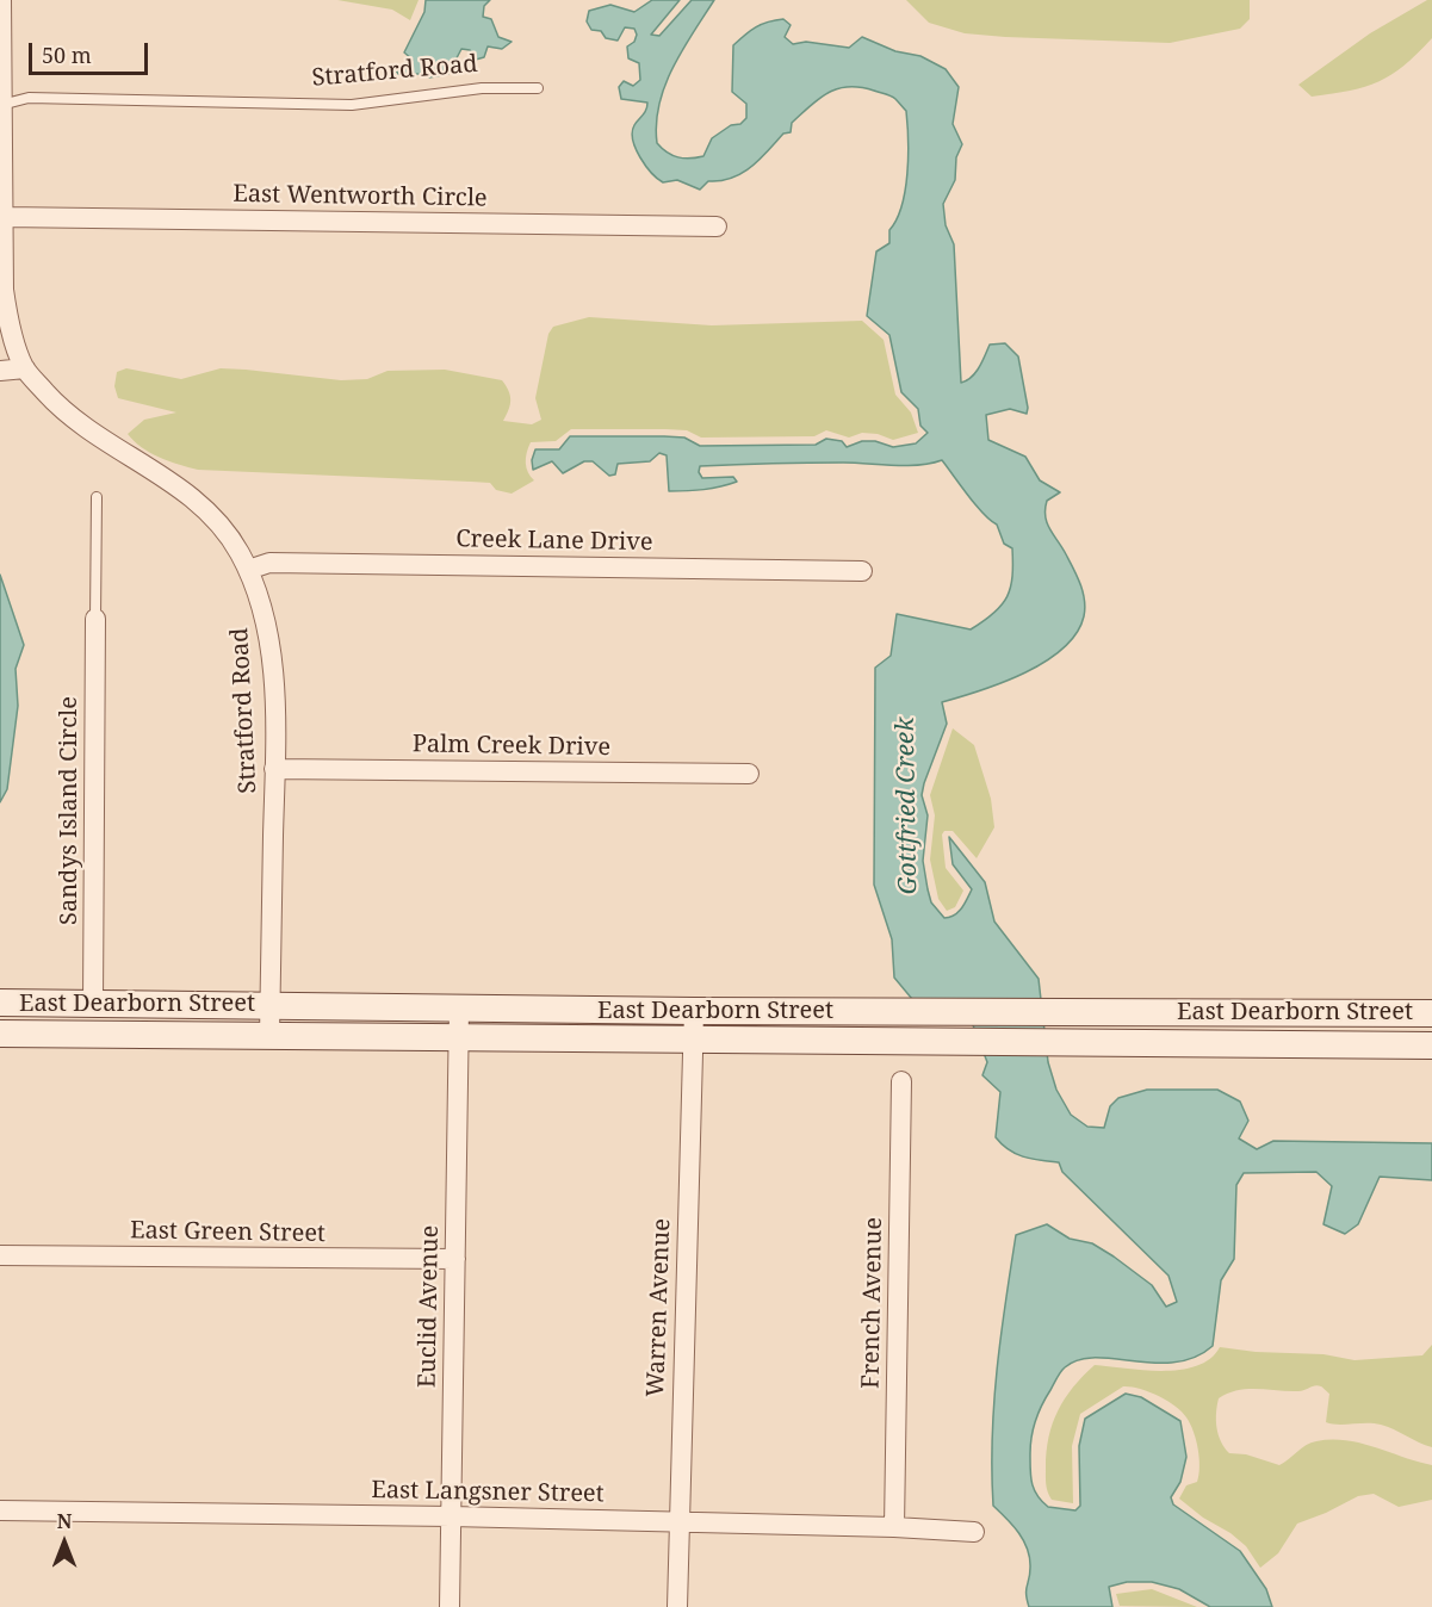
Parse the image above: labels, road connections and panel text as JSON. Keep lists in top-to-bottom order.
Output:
{
  "streets": {
    "main road": ["East Dearborn Street"],
    "street": [
      "Stratford Road",
      "East Wentworth Circle",
      "Creek Lane Drive",
      "Palm Creek Drive",
      "Sandys Island Circle",
      "East Green Street",
      "French Avenue",
      "Euclid Avenue",
      "Warren Avenue",
      "East Langsner Street"
    ]
  },
  "crossings": [
    ["Stratford Road", "East Wentworth Circle"],
    ["Stratford Road", "Creek Lane Drive"],
    ["Stratford Road", "Palm Creek Drive"],
    ["Stratford Road", "East Dearborn Street"],
    ["Sandys Island Circle", "East Dearborn Street"],
    ["East Dearborn Street", "Euclid Avenue"],
    ["East Dearborn Street", "Warren Avenue"],
    ["East Green Street", "Euclid Avenue"],
    ["French Avenue", "East Langsner Street"],
    ["Euclid Avenue", "East Langsner Street"],
    ["Warren Avenue", "East Langsner Street"]
  ],
  "water": ["Gottfried Creek"],
  "scale_bar": "50 m",
  "north": "top"
}
